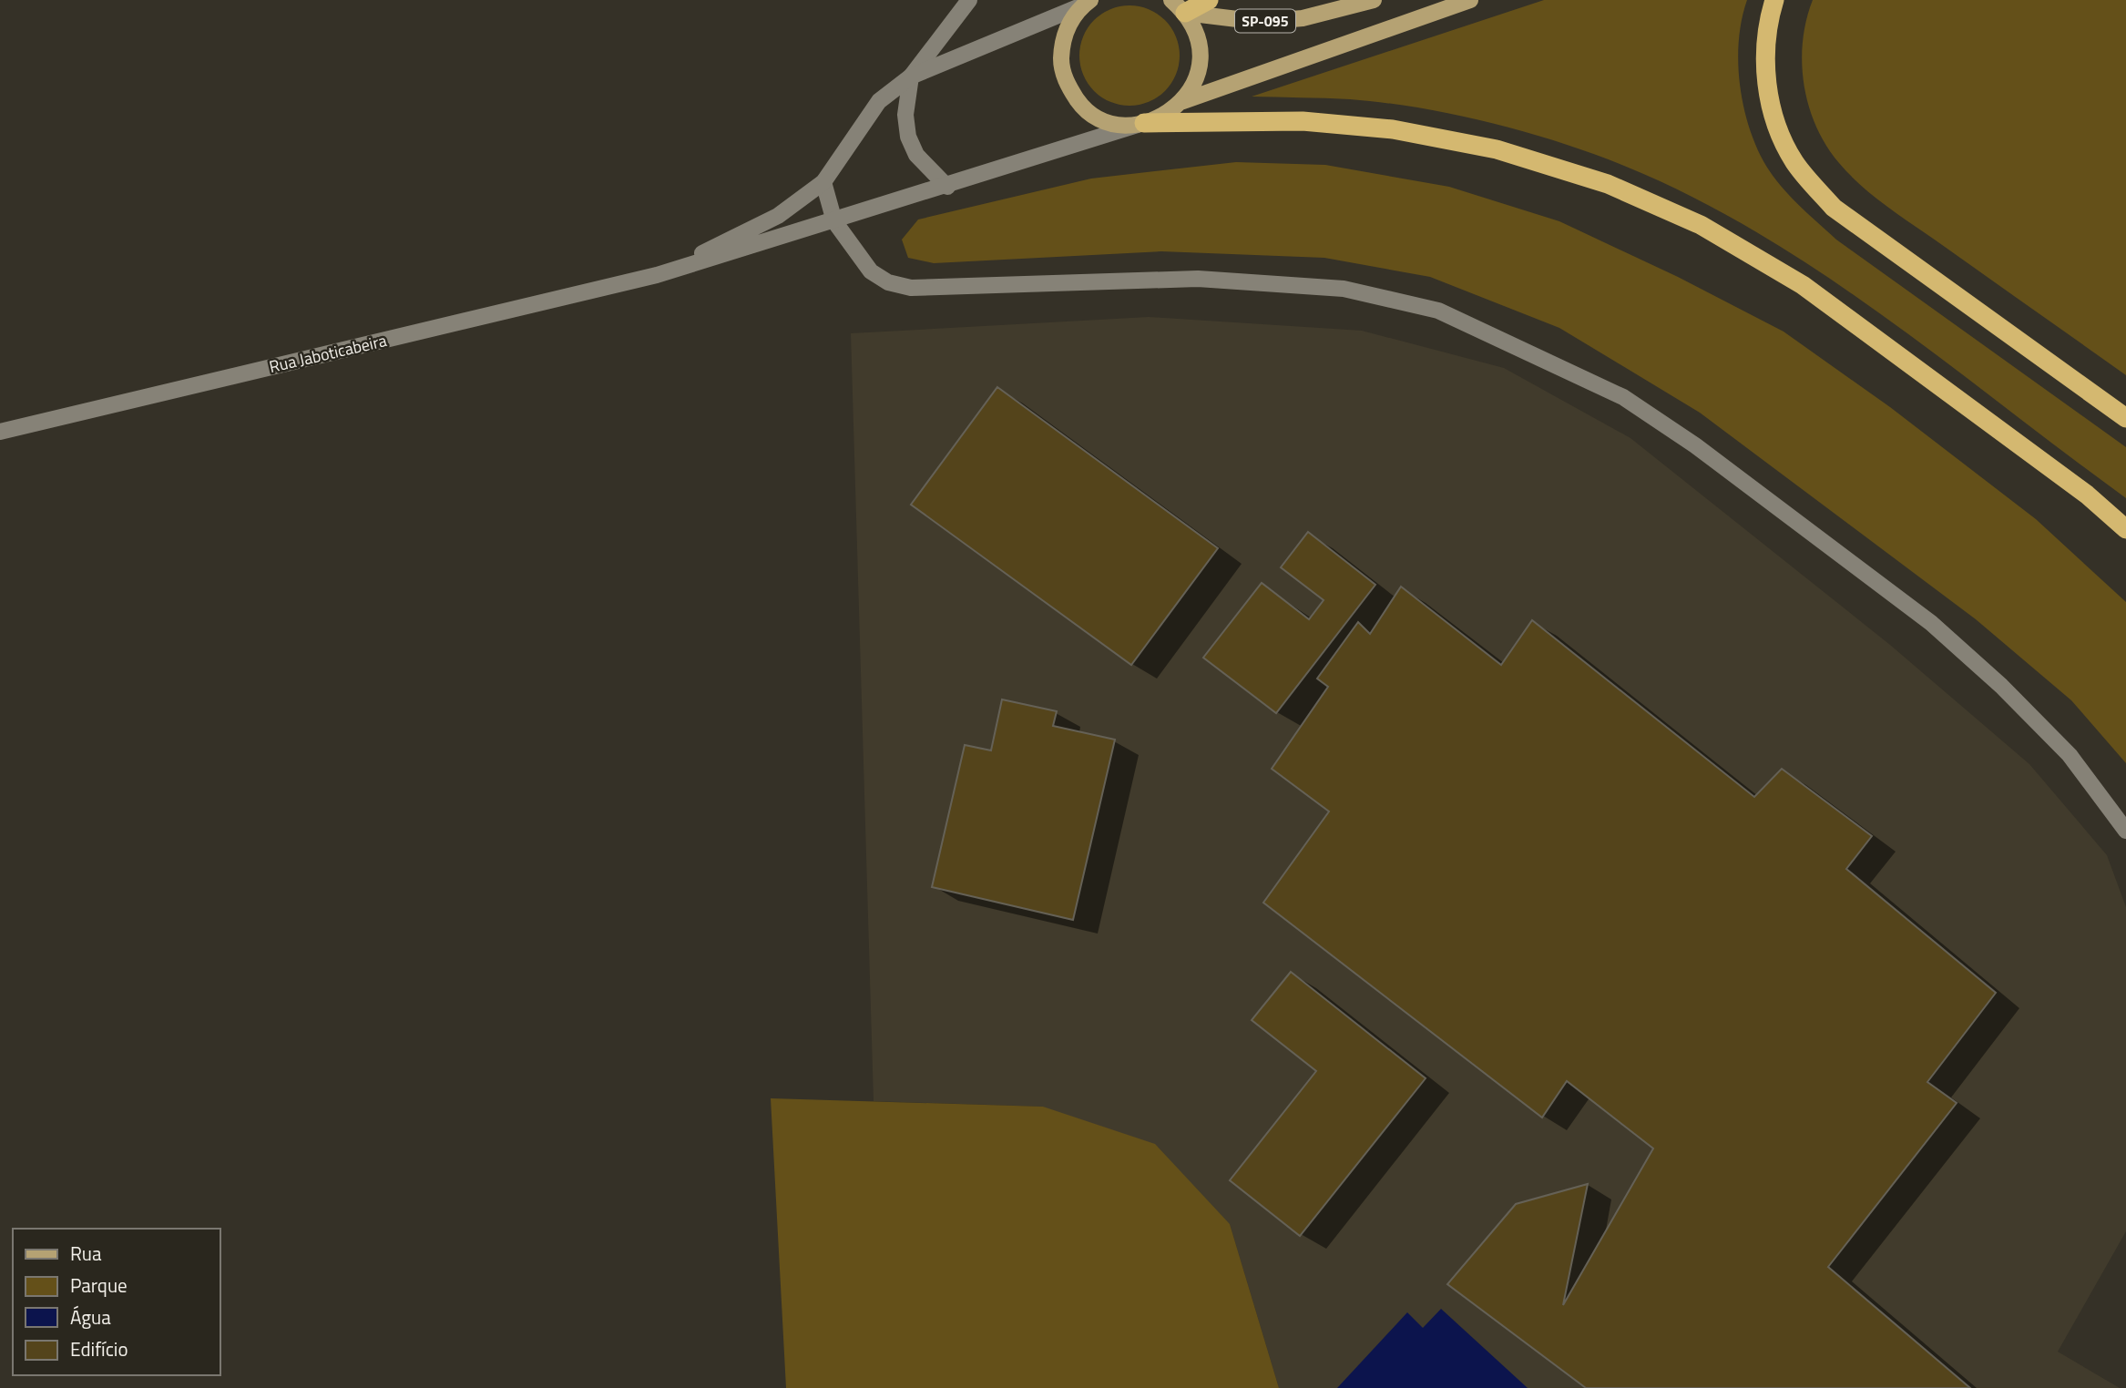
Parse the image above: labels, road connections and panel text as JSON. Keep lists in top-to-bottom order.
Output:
{
  "streets": {
    "main road": ["SP-095"],
    "street": ["Rua Jaboticabeira"]
  },
  "legend": [
    "Rua",
    "Parque",
    "Água",
    "Edifício"
  ]
}
